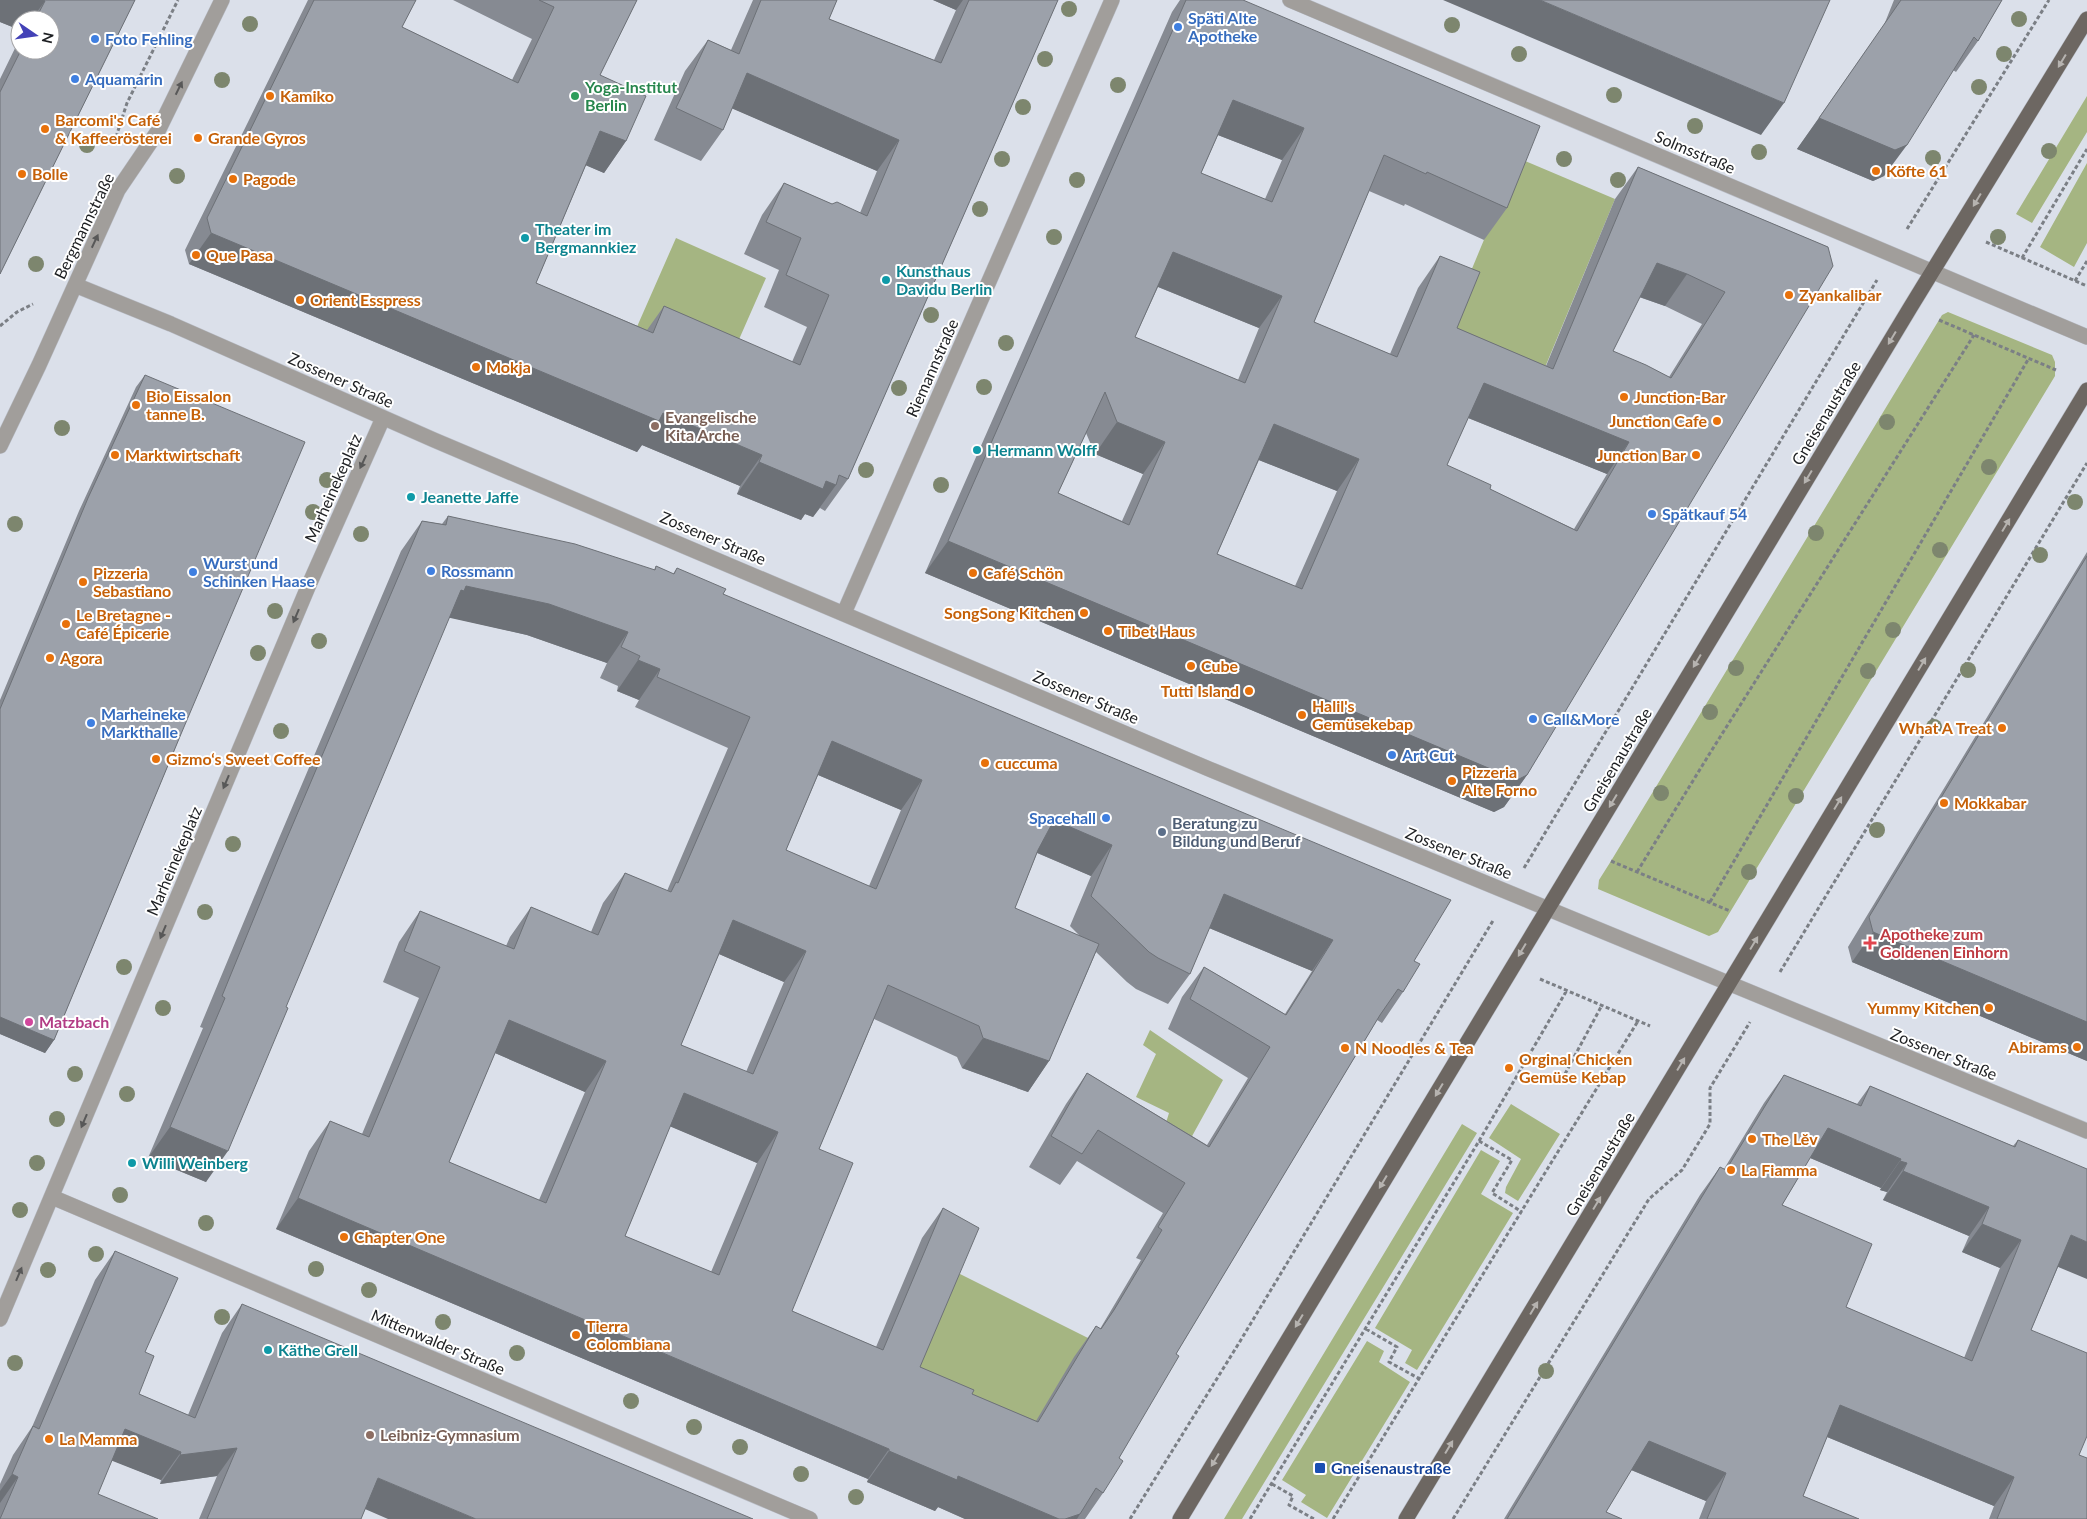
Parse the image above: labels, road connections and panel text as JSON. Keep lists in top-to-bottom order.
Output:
{
  "streets": {
    "main road": ["Gneisenaustraße"],
    "street": [
      "Solmsstraße",
      "Bergmannstraße",
      "Riemannstraße",
      "Zossener Straße",
      "Marheinekeplatz",
      "Mittenwalder Straße"
    ]
  },
  "crossings": [
    ["Solmsstraße", "Gneisenaustraße"],
    ["Bergmannstraße", "Zossener Straße"],
    ["Riemannstraße", "Zossener Straße"],
    ["Zossener Straße", "Gneisenaustraße"],
    ["Zossener Straße", "Marheinekeplatz"],
    ["Marheinekeplatz", "Mittenwalder Straße"]
  ],
  "one_way": ["Bergmannstraße"],
  "places": {
    "other": [
      "Späti Alte Apotheke",
      "Foto Fehling",
      "Aquamarin",
      "Kamiko",
      "Yoga-Institut Berlin",
      "Barcomi's Café & Kaffeerösterei",
      "Grande Gyros",
      "Köfte 61",
      "Bolle",
      "Pagode",
      "Theater im Bergmannkiez",
      "Que Pasa",
      "Kunsthaus Davidu Berlin",
      "Zyankalibar",
      "Orient Esspress",
      "Mokja",
      "Junction-Bar",
      "Bio Eissalon tanne B.",
      "Junction Cafe",
      "Evangelische Kita Arche",
      "Hermann Wolff",
      "Marktwirtschaft",
      "Junction Bar",
      "Jeanette Jaffe",
      "Spätkauf 54",
      "Rossmann",
      "Wurst und Schinken Haase",
      "Café Schön",
      "Pizzeria Sebastiano",
      "SongSong Kitchen",
      "Le Bretagne - Café Épicerie",
      "Tibet Haus",
      "Agora",
      "Cube",
      "Tutti Island",
      "Halil's Gemüsekebap",
      "Call&More",
      "Marheineke Markthalle",
      "What A Treat",
      "Art Cut",
      "Gizmo‘s Sweet Coffee",
      "cuccuma",
      "Pizzeria Alte Forno",
      "Mokkabar",
      "Spacehall",
      "Beratung zu Bildung und Beruf",
      "Yummy Kitchen",
      "Matzbach",
      "Abirams",
      "N Noodles & Tea",
      "Orginal Chicken Gemüse Kebap",
      "The Lĕv",
      "Willi Weinberg",
      "La Fiamma",
      "Chapter One",
      "Tierra Colombiana",
      "Käthe Grell",
      "Leibniz-Gymnasium",
      "La Mamma"
    ],
    "health": ["Apotheke zum Goldenen Einhorn"],
    "transit": ["Gneisenaustraße"]
  },
  "north": "right"
}
